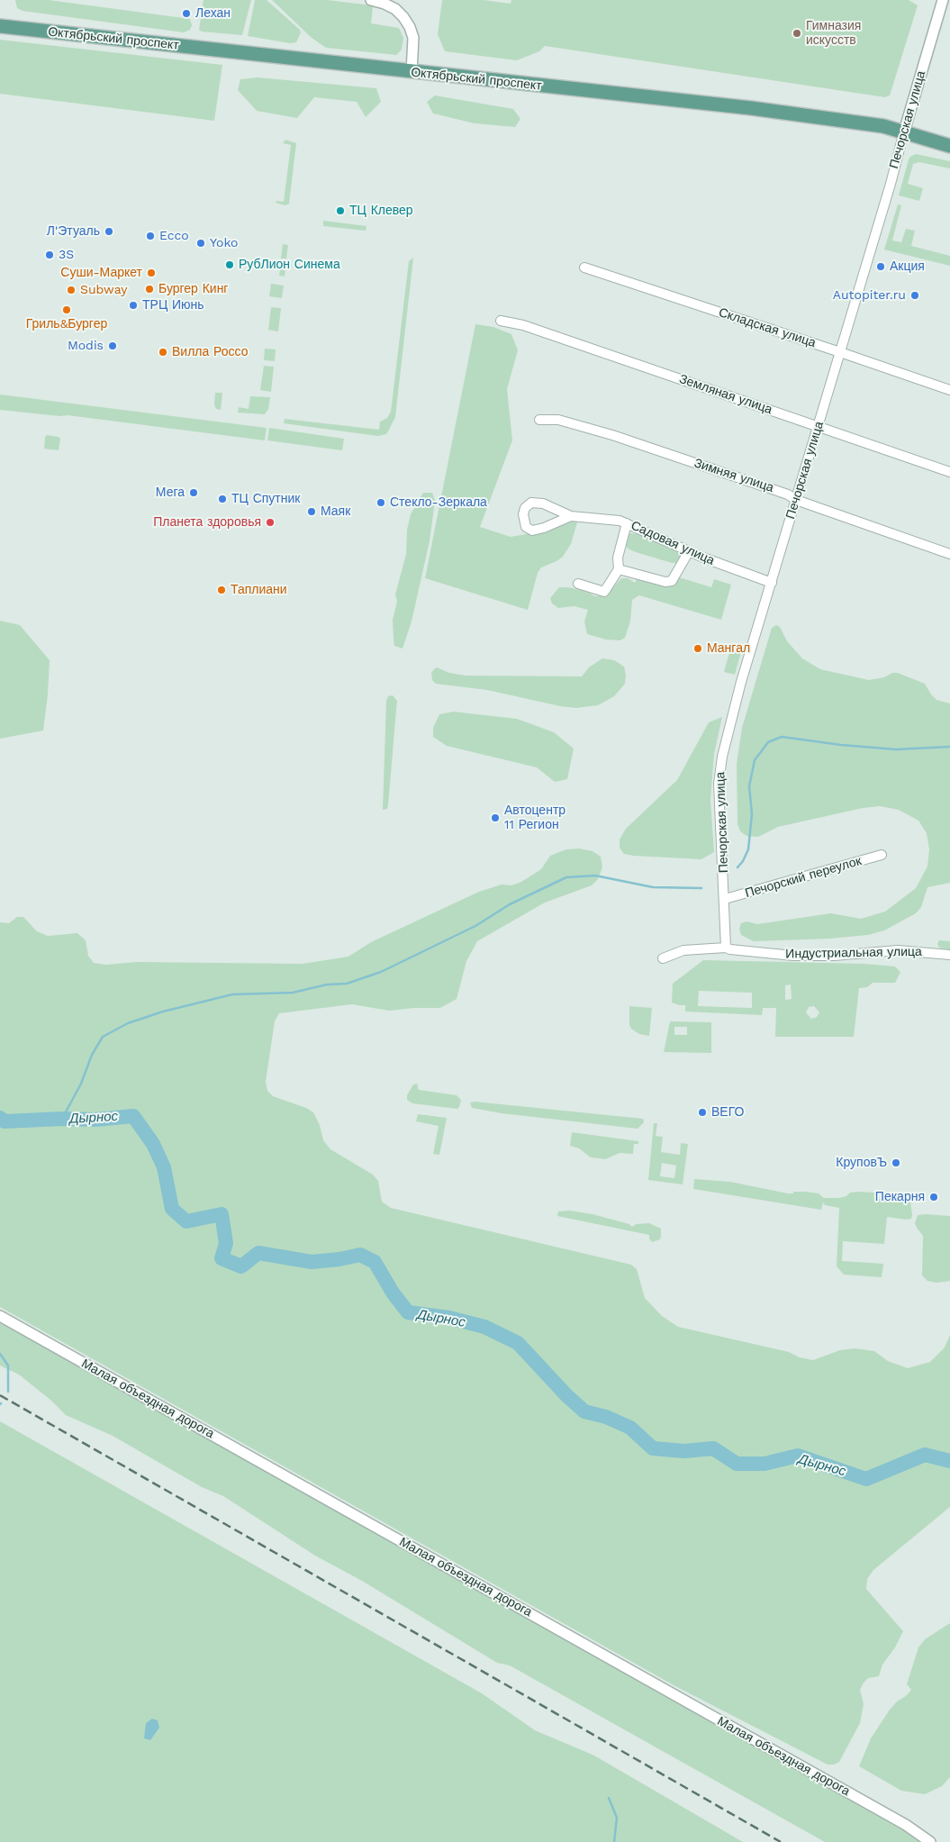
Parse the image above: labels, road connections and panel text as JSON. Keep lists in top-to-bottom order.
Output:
{
  "streets": {
    "main road": ["Октябрьский проспект"],
    "street": [
      "Печорская улица",
      "Складская улица",
      "Земляная улица",
      "Зимняя улица",
      "Садовая улица",
      "Печорский переулок",
      "Индустриальная улица",
      "Малая объездная дорога"
    ]
  },
  "crossings": [
    ["Октябрьский проспект", "Печорская улица"],
    ["Печорская улица", "Складская улица"],
    ["Печорская улица", "Земляная улица"],
    ["Печорская улица", "Зимняя улица"],
    ["Печорская улица", "Садовая улица"],
    ["Печорская улица", "Печорский переулок"],
    ["Печорская улица", "Индустриальная улица"]
  ],
  "water": ["Дырнос"],
  "places": [
    "Лехан",
    "Гимназия искусств",
    "ТЦ Клевер",
    "Л'Этуаль",
    "Ecco",
    "Yoko",
    "3S",
    "РубЛион Синема",
    "Акция",
    "Суши-Маркет",
    "Бургер Кинг",
    "Subway",
    "Autopiter.ru",
    "ТРЦ Июнь",
    "Гриль&Бургер",
    "Modis",
    "Вилла Россо",
    "Мега",
    "ТЦ Спутник",
    "Стекло-Зеркала",
    "Маяк",
    "Планета здоровья",
    "Таплиани",
    "Мангал",
    "Автоцентр 11 Регион",
    "ВЕГО",
    "КруповЪ",
    "Пекарня"
  ]
}
